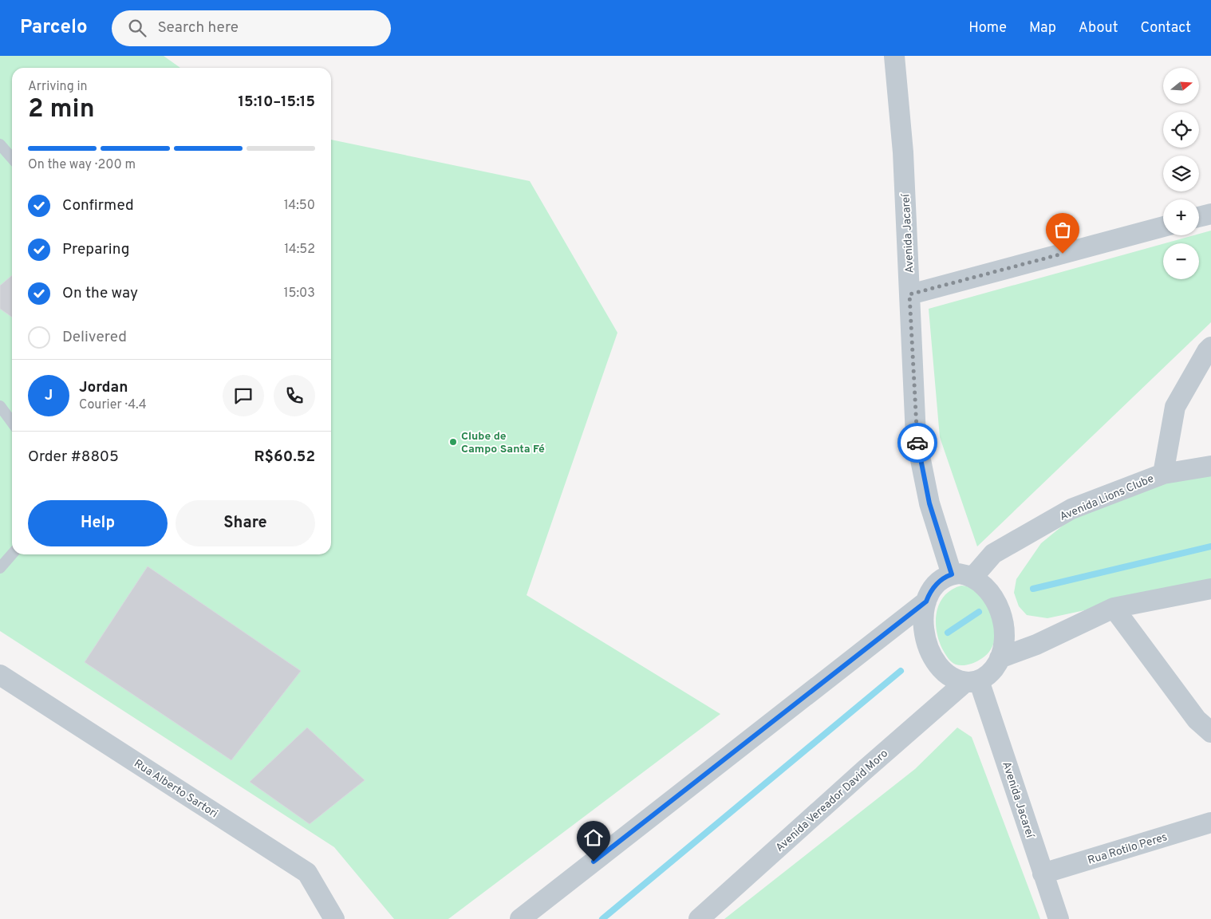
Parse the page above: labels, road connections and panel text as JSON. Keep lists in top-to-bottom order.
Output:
{
  "streets": {
    "street": [
      "Avenida Jacareí",
      "Avenida Lions Clube",
      "Rua Alberto Sartori",
      "Avenida Vereador David Moro",
      "Rua Rotilo Peres"
    ]
  },
  "crossings": [
    ["Avenida Jacareí", "Avenida Lions Clube"],
    ["Avenida Jacareí", "Avenida Vereador David Moro"],
    ["Avenida Jacareí", "Rua Rotilo Peres"],
    ["Avenida Lions Clube", "Avenida Vereador David Moro"]
  ],
  "places": ["Clube de Campo Santa Fé"],
  "north": "right",
  "page": {
    "header": "Parcelo",
    "search": "Search here",
    "nav": [
      "Home",
      "Map",
      "About",
      "Contact"
    ],
    "map_buttons": ["+", "−"],
    "heading": ["2 min", "Arriving in", "15:10–15:15"],
    "panel": [
      "Jordan",
      "Courier · 4.4",
      "Order #8805",
      "R$60.52"
    ],
    "bar": "On the way · 200 m",
    "list": [
      ["Confirmed", "14:50"],
      ["Preparing", "14:52"],
      ["On the way", "15:03"],
      "Delivered"
    ],
    "round": "J",
    "buttons": ["Help", "Share"]
  }
}
